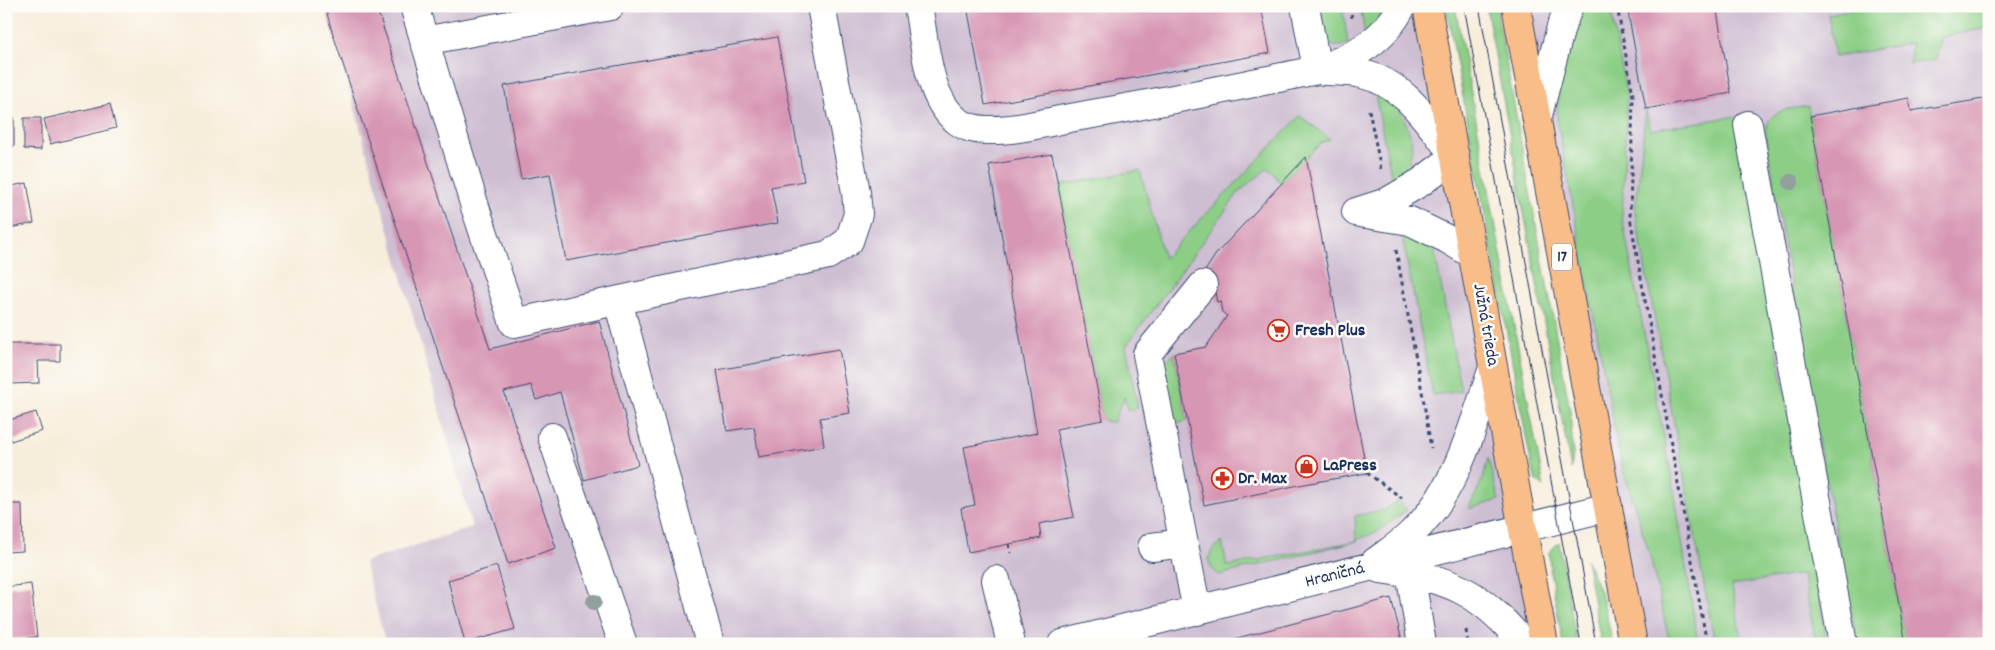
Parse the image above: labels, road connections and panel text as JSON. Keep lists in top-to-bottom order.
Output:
{
  "streets": {
    "main road": ["17", "Južná trieda"],
    "street": ["Hraničná"]
  },
  "crossings": [
    ["17", "Hraničná"],
    ["Južná trieda", "Hraničná"]
  ],
  "places": {
    "supermarket": ["Fresh Plus"],
    "shop": ["LaPress"],
    "pharmacy": ["Dr. Max"]
  }
}
